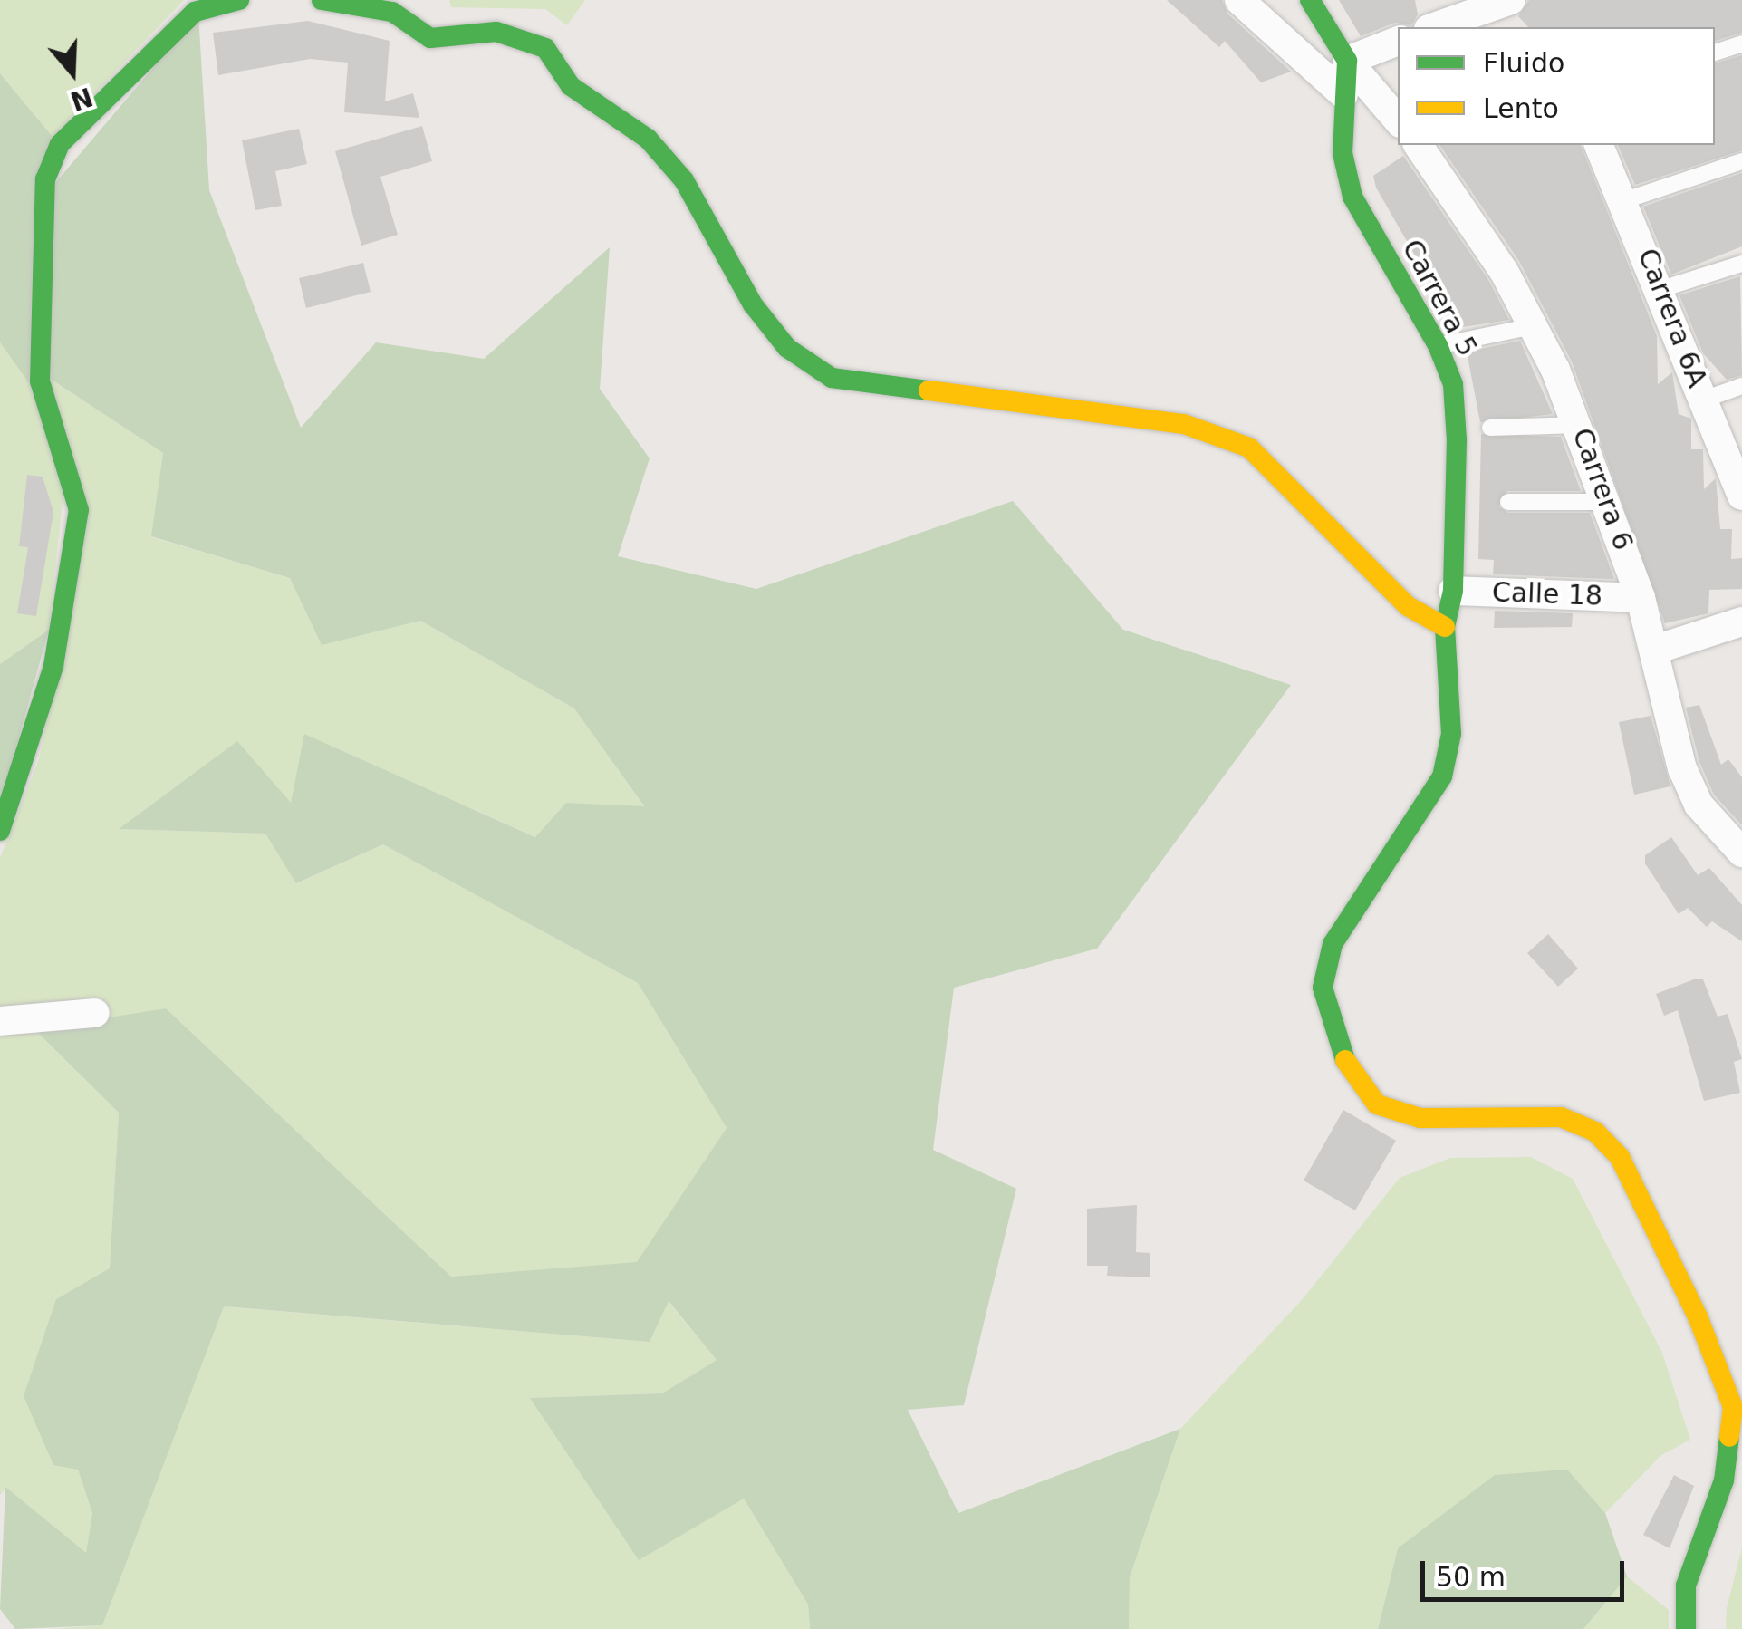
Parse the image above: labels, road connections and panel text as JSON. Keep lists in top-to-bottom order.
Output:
{
  "streets": {
    "street": [
      "Carrera 5",
      "Carrera 6A",
      "Carrera 6",
      "Calle 18"
    ]
  },
  "crossings": [
    ["Carrera 5", "Calle 18"],
    ["Carrera 6", "Calle 18"]
  ],
  "legend": ["Fluido", "Lento"],
  "scale_bar": "50 m",
  "north": "bottom"
}
